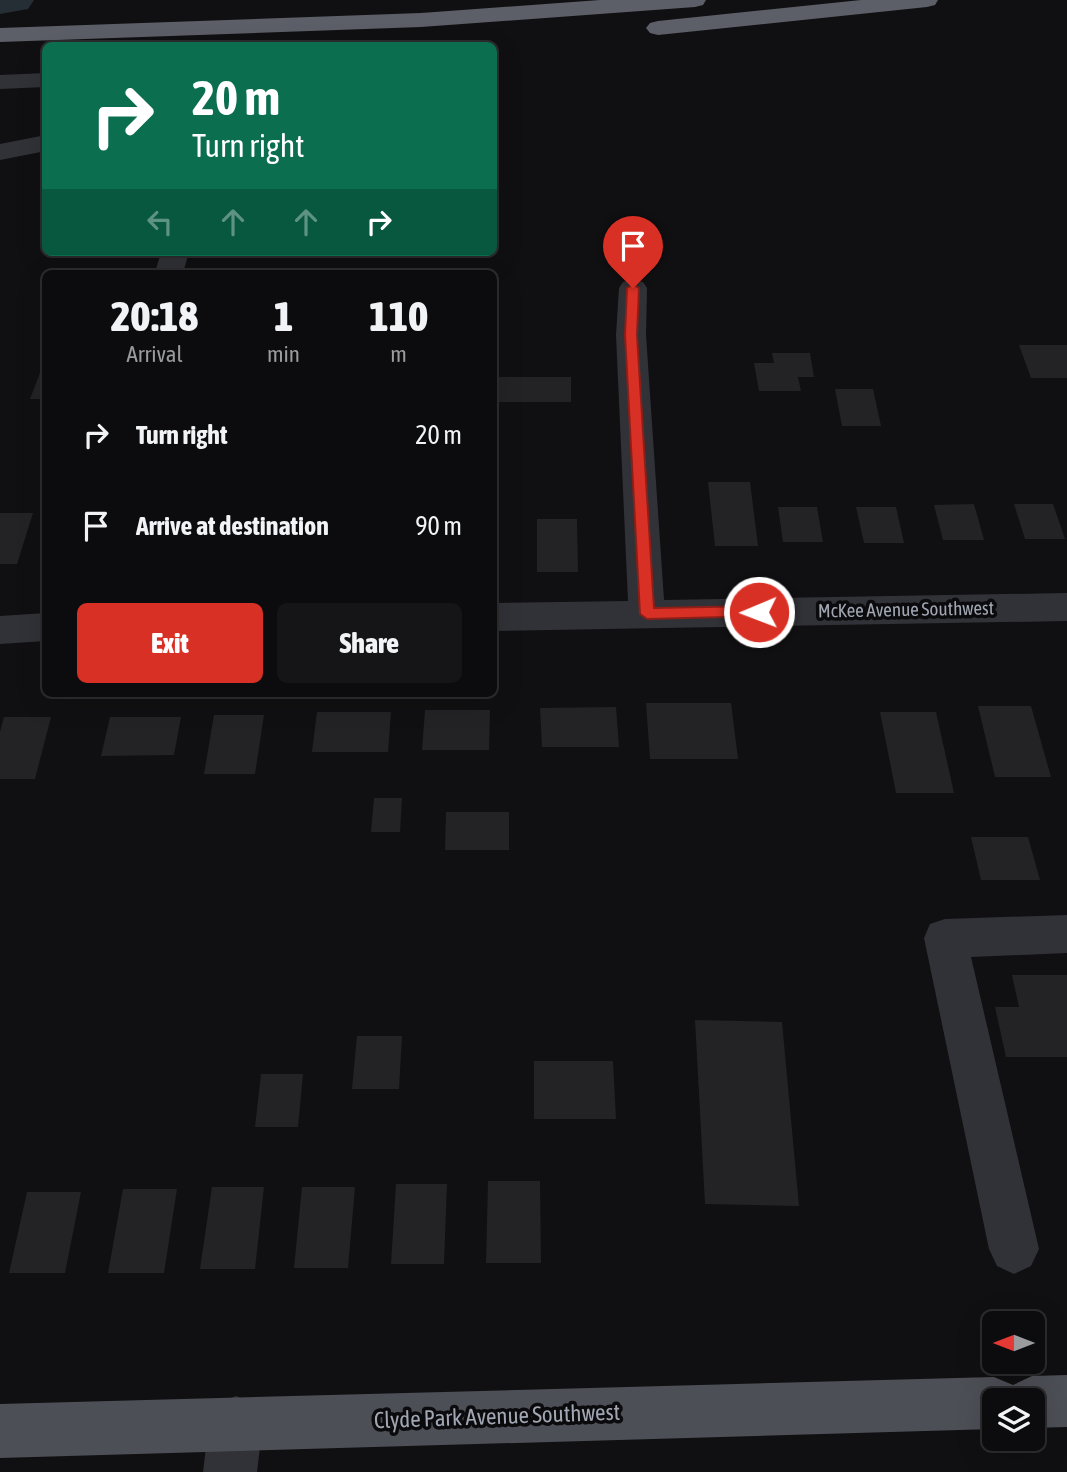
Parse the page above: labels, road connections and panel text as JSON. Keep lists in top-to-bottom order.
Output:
{
  "streets": {
    "main road": ["Clyde Park Avenue Southwest"],
    "street": ["McKee Avenue Southwest"]
  },
  "north": "left",
  "page": {
    "turn": ["20 m", "Turn right"],
    "eta": [
      "20:18",
      "Arrival",
      "1",
      "min",
      "110",
      "m"
    ],
    "list": [
      {
        "name": "Turn right",
        "value": "20 m"
      },
      {
        "name": "Arrive at destination",
        "value": "90 m"
      }
    ],
    "buttons": ["Exit", "Share"]
  }
}
